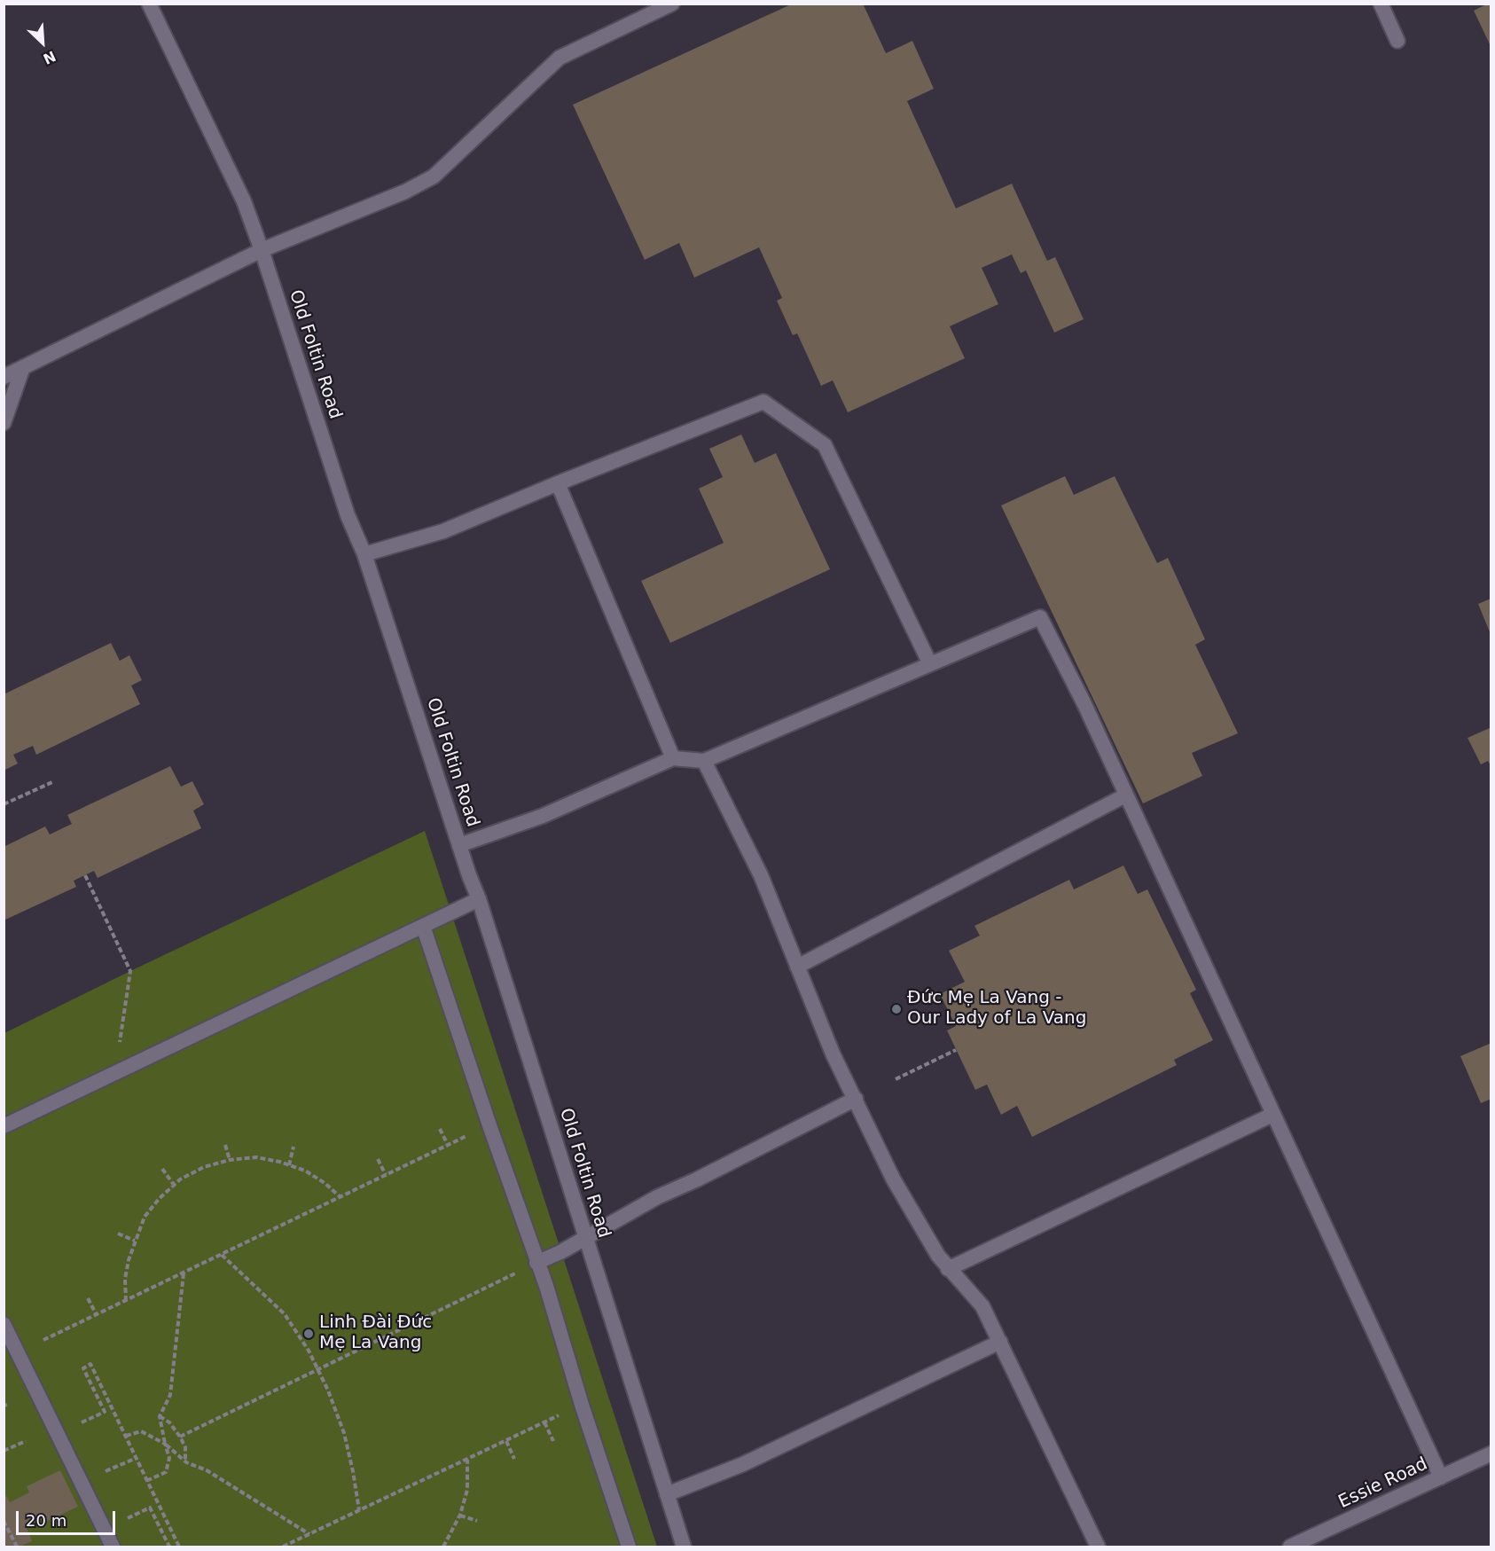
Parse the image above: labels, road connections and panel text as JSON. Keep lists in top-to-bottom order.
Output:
{
  "streets": {
    "street": ["Old Foltin Road", "Essie Road"]
  },
  "places": ["Đức Mẹ La Vang - Our Lady of La Vang", "Linh Đài Đức Mẹ La Vang"],
  "scale_bar": "20 m",
  "north": "bottom right"
}
